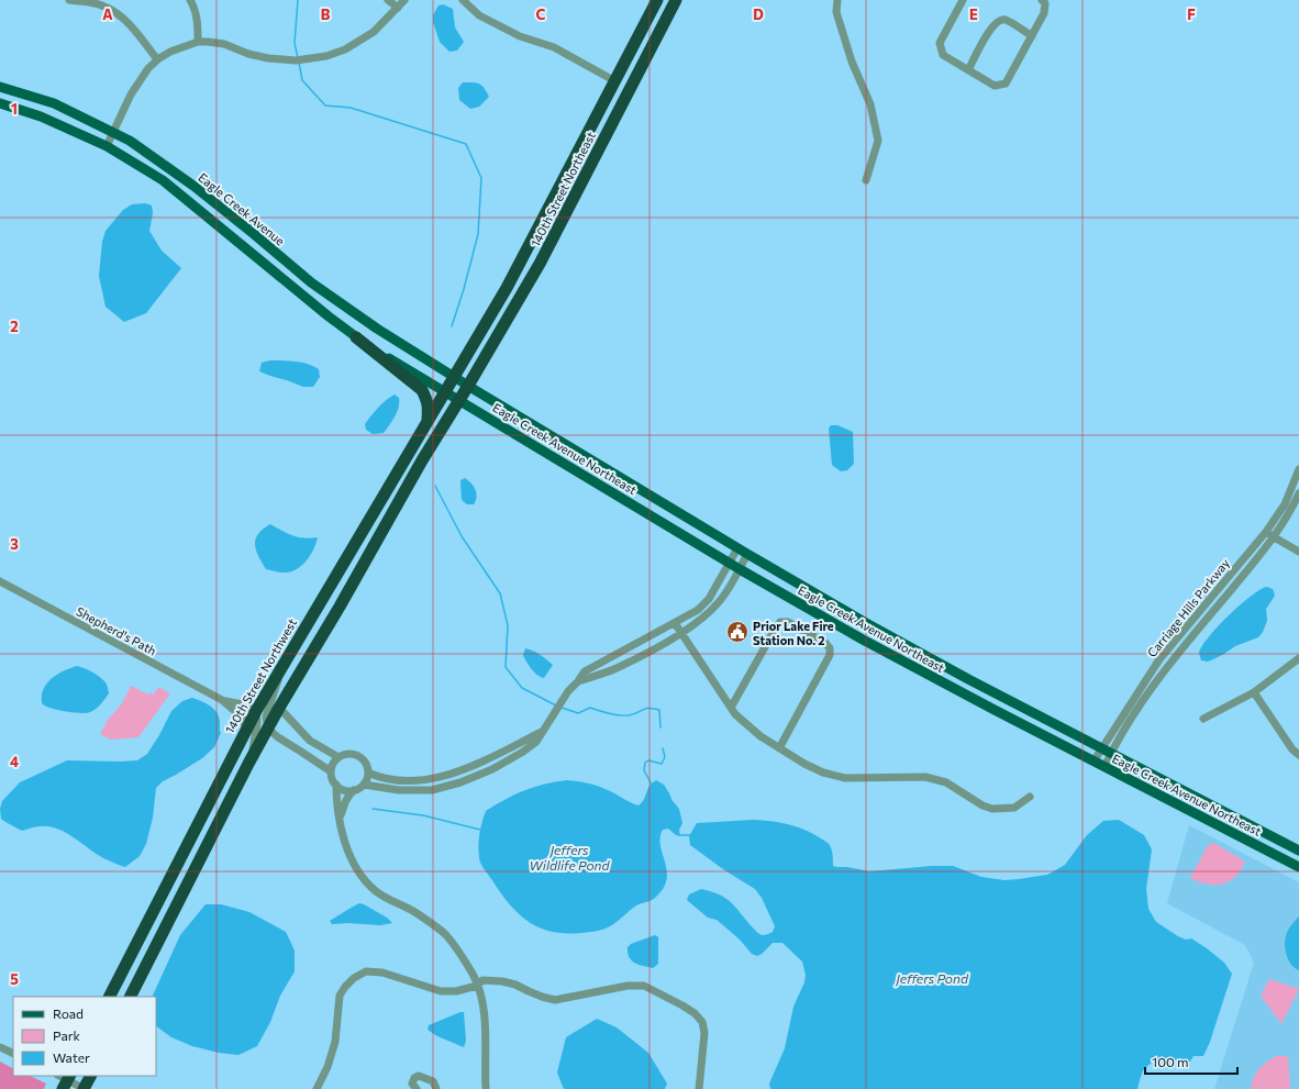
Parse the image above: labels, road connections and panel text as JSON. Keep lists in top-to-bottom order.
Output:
{
  "streets": {
    "highway": ["140th Street Northeast", "140th Street Northwest"],
    "main road": ["Eagle Creek Avenue", "Eagle Creek Avenue Northeast"],
    "street": ["Carriage Hills Parkway", "Shepherd's Path"]
  },
  "crossings": [
    ["140th Street Northeast", "Eagle Creek Avenue"],
    ["140th Street Northeast", "Eagle Creek Avenue Northeast"],
    ["140th Street Northeast", "140th Street Northwest"],
    ["Eagle Creek Avenue", "Eagle Creek Avenue Northeast"],
    ["Eagle Creek Avenue", "140th Street Northwest"],
    ["Eagle Creek Avenue Northeast", "Carriage Hills Parkway"],
    ["Eagle Creek Avenue Northeast", "140th Street Northwest"],
    ["Shepherd's Path", "140th Street Northwest"]
  ],
  "water": ["Jeffers Wildlife Pond", "Jeffers Pond"],
  "places": {
    "public building": ["Prior Lake Fire Station No. 2"]
  },
  "legend": ["Road", "Park", "Water"],
  "scale_bar": "100 m",
  "grid": {
    "columns": [
      "A",
      "B",
      "C",
      "D",
      "E",
      "F"
    ],
    "rows": [
      "1",
      "2",
      "3",
      "4",
      "5"
    ]
  }
}
